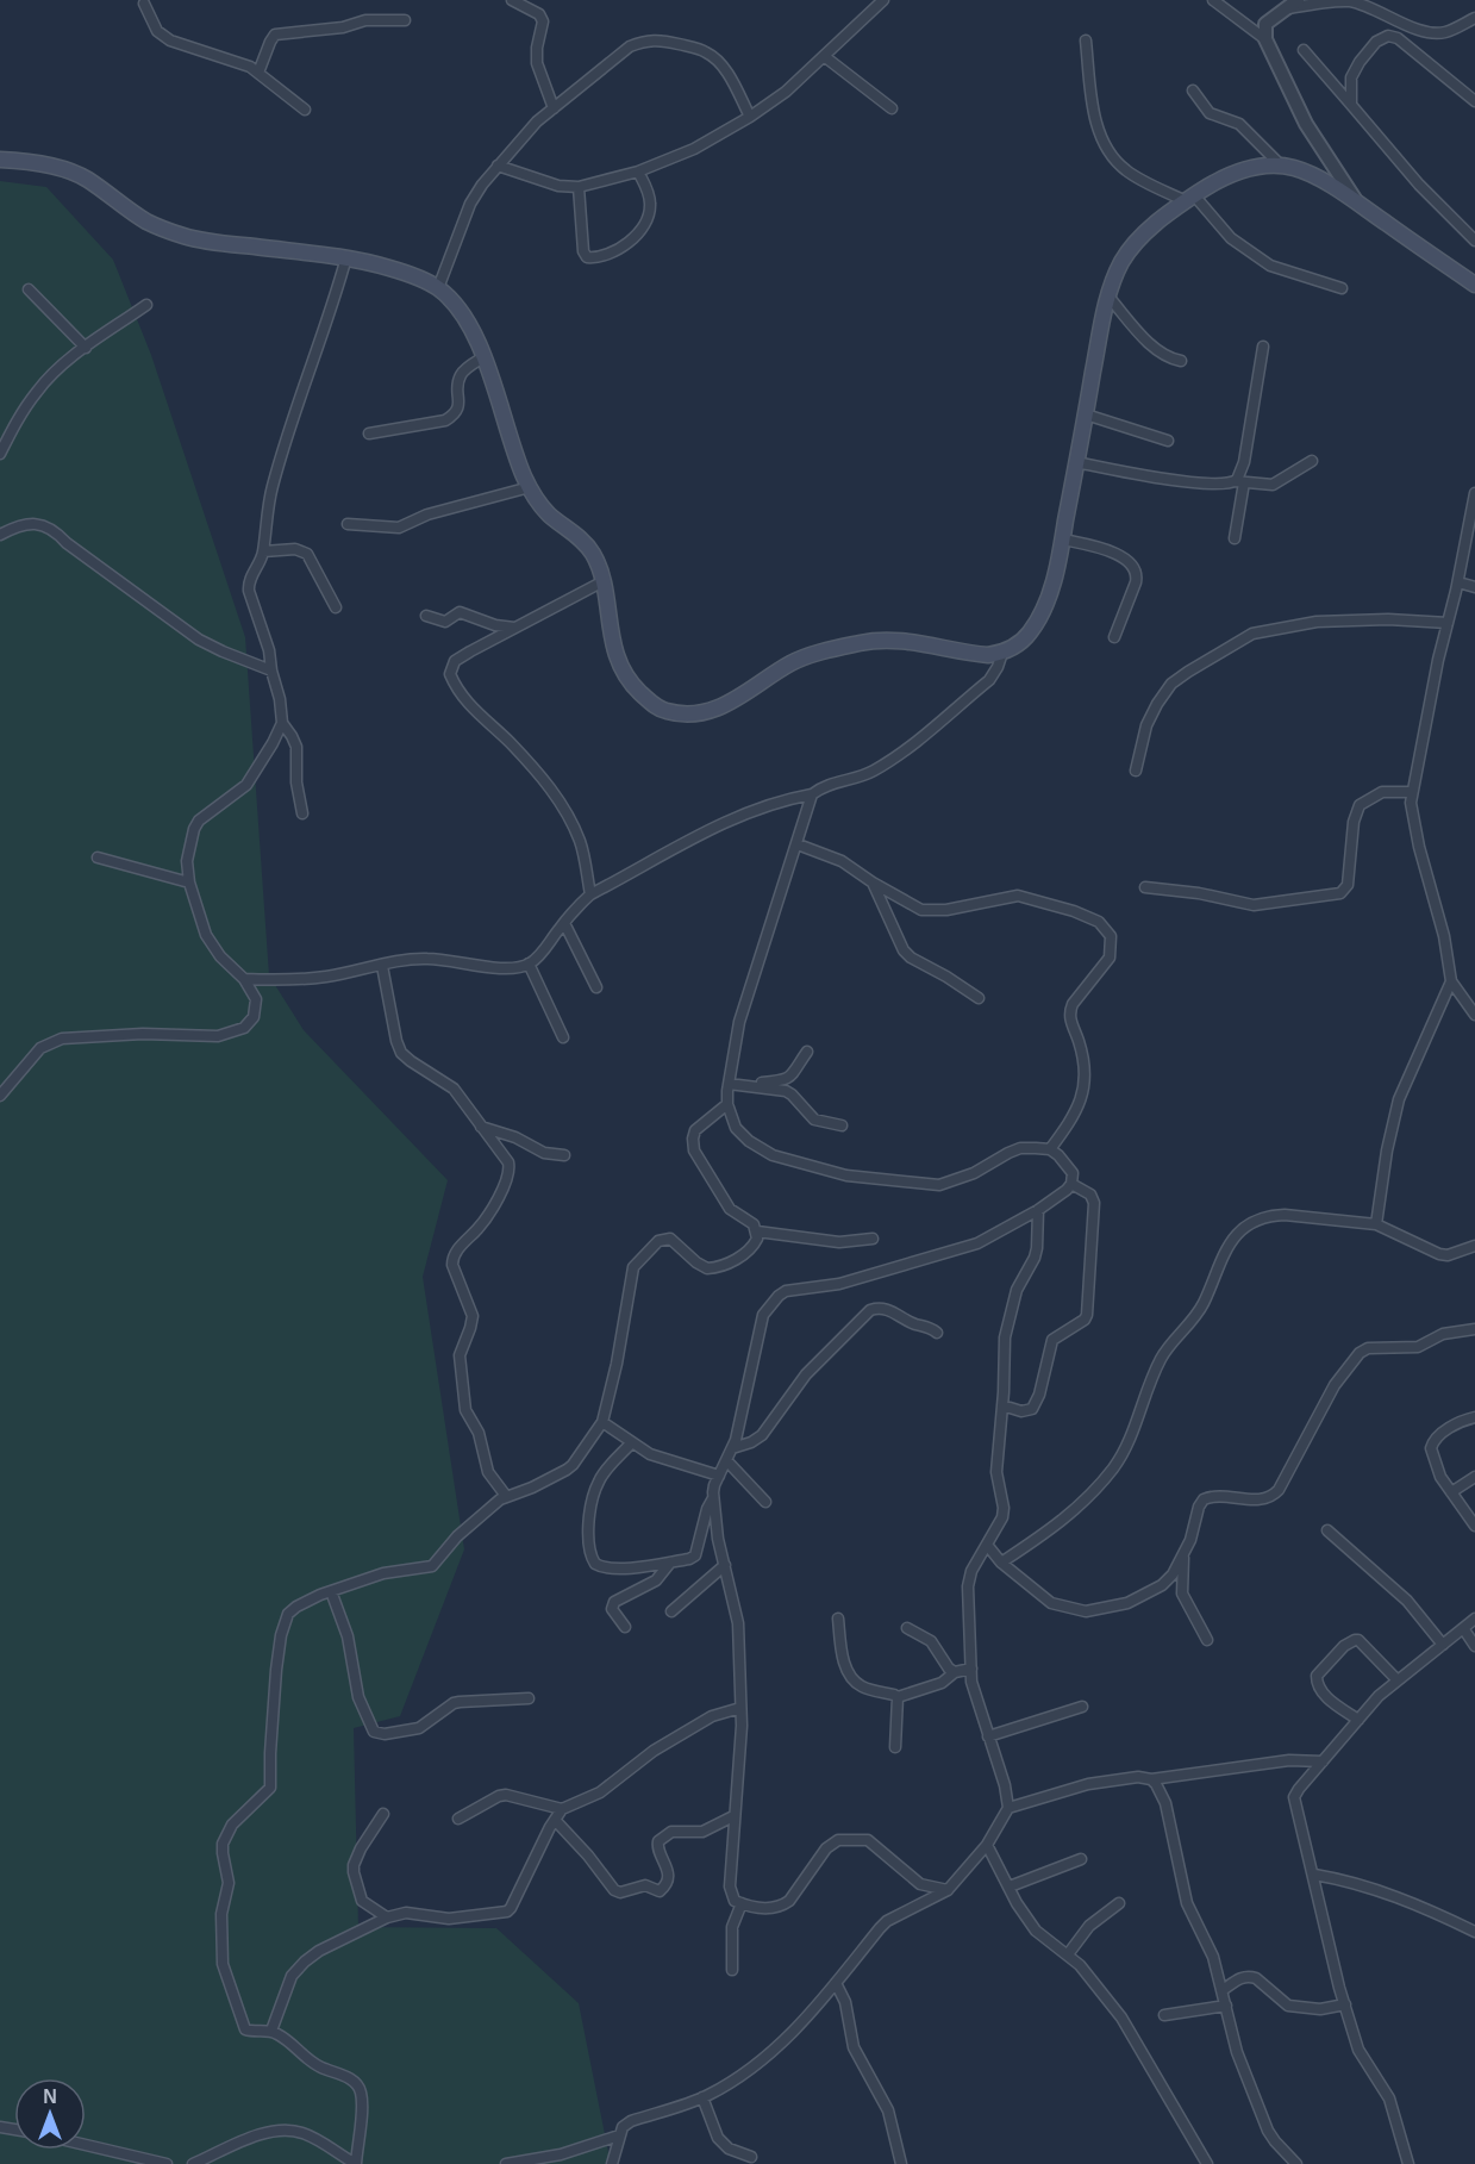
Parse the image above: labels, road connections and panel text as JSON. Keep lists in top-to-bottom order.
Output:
{
  "north": "top"
}
